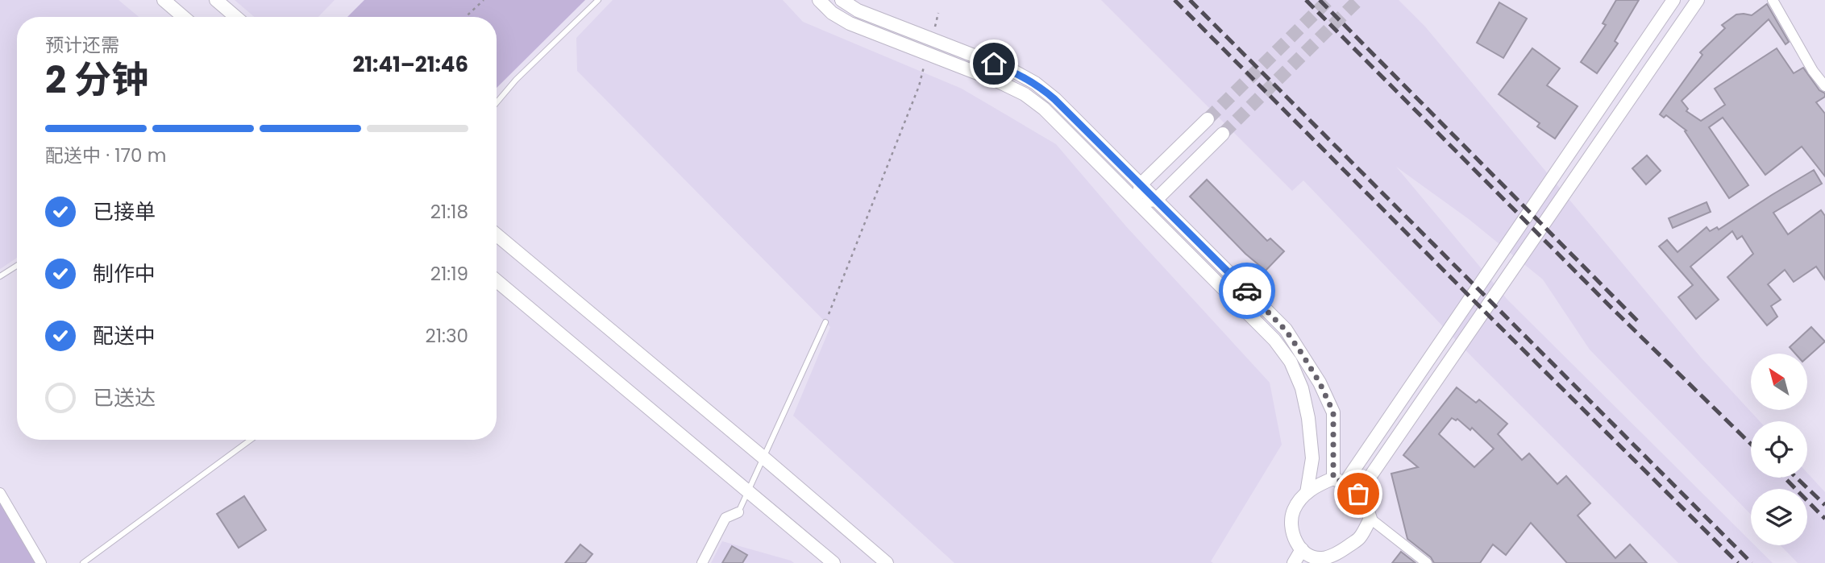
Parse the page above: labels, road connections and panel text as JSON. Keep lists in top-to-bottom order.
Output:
{
  "north": "top left",
  "page": {
    "heading": ["2 分钟", "预计还需", "21:41–21:46"],
    "bar": "配送中 · 170 m",
    "list": [
      ["已接单", "21:18"],
      ["制作中", "21:19"],
      ["配送中", "21:30"],
      "已送达"
    ]
  }
}
